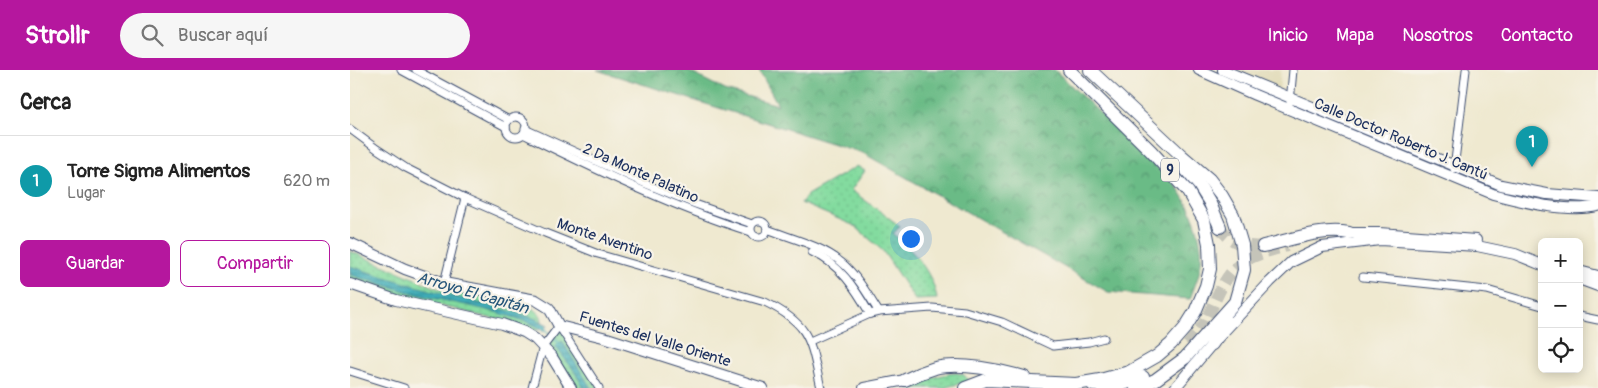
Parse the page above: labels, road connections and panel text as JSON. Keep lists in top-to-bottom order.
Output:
{
  "streets": {
    "highway": ["9"],
    "street": [
      "Calle Doctor Roberto J. Cantú",
      "2 Da Monte Palatino",
      "Monte Aventino",
      "Fuentes del Valle Oriente"
    ]
  },
  "water": ["Arroyo El Capitán"],
  "page": {
    "header": "Strollr",
    "search": "Buscar aquí",
    "nav": [
      "Inicio",
      "Mapa",
      "Nosotros",
      "Contacto"
    ],
    "heading": "Cerca",
    "pins": "1",
    "list": [
      {
        "mark": "1",
        "name": "Torre Sigma Alimentos",
        "note": "Lugar",
        "value": "620 m"
      }
    ],
    "buttons": ["Guardar", "Compartir"],
    "map_buttons": ["+", "−"]
  }
}
